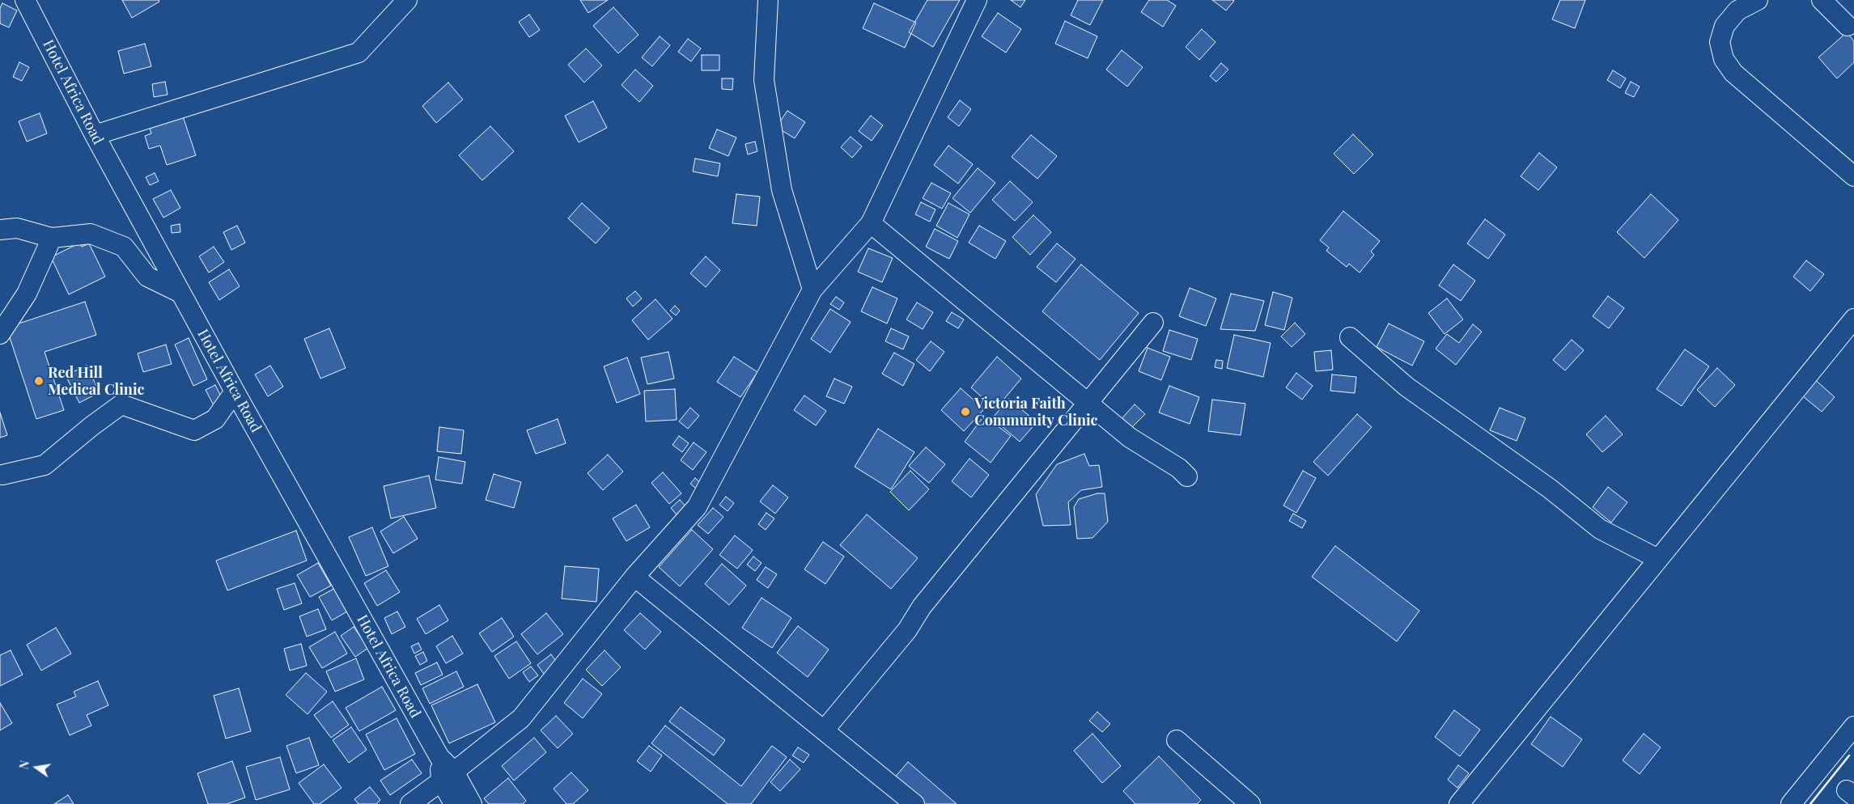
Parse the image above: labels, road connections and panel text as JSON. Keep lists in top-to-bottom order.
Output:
{
  "streets": {
    "street": ["Hotel Africa Road"]
  },
  "places": ["Red Hill Medical Clinic", "Victoria Faith Community Clinic"],
  "north": "left"
}
